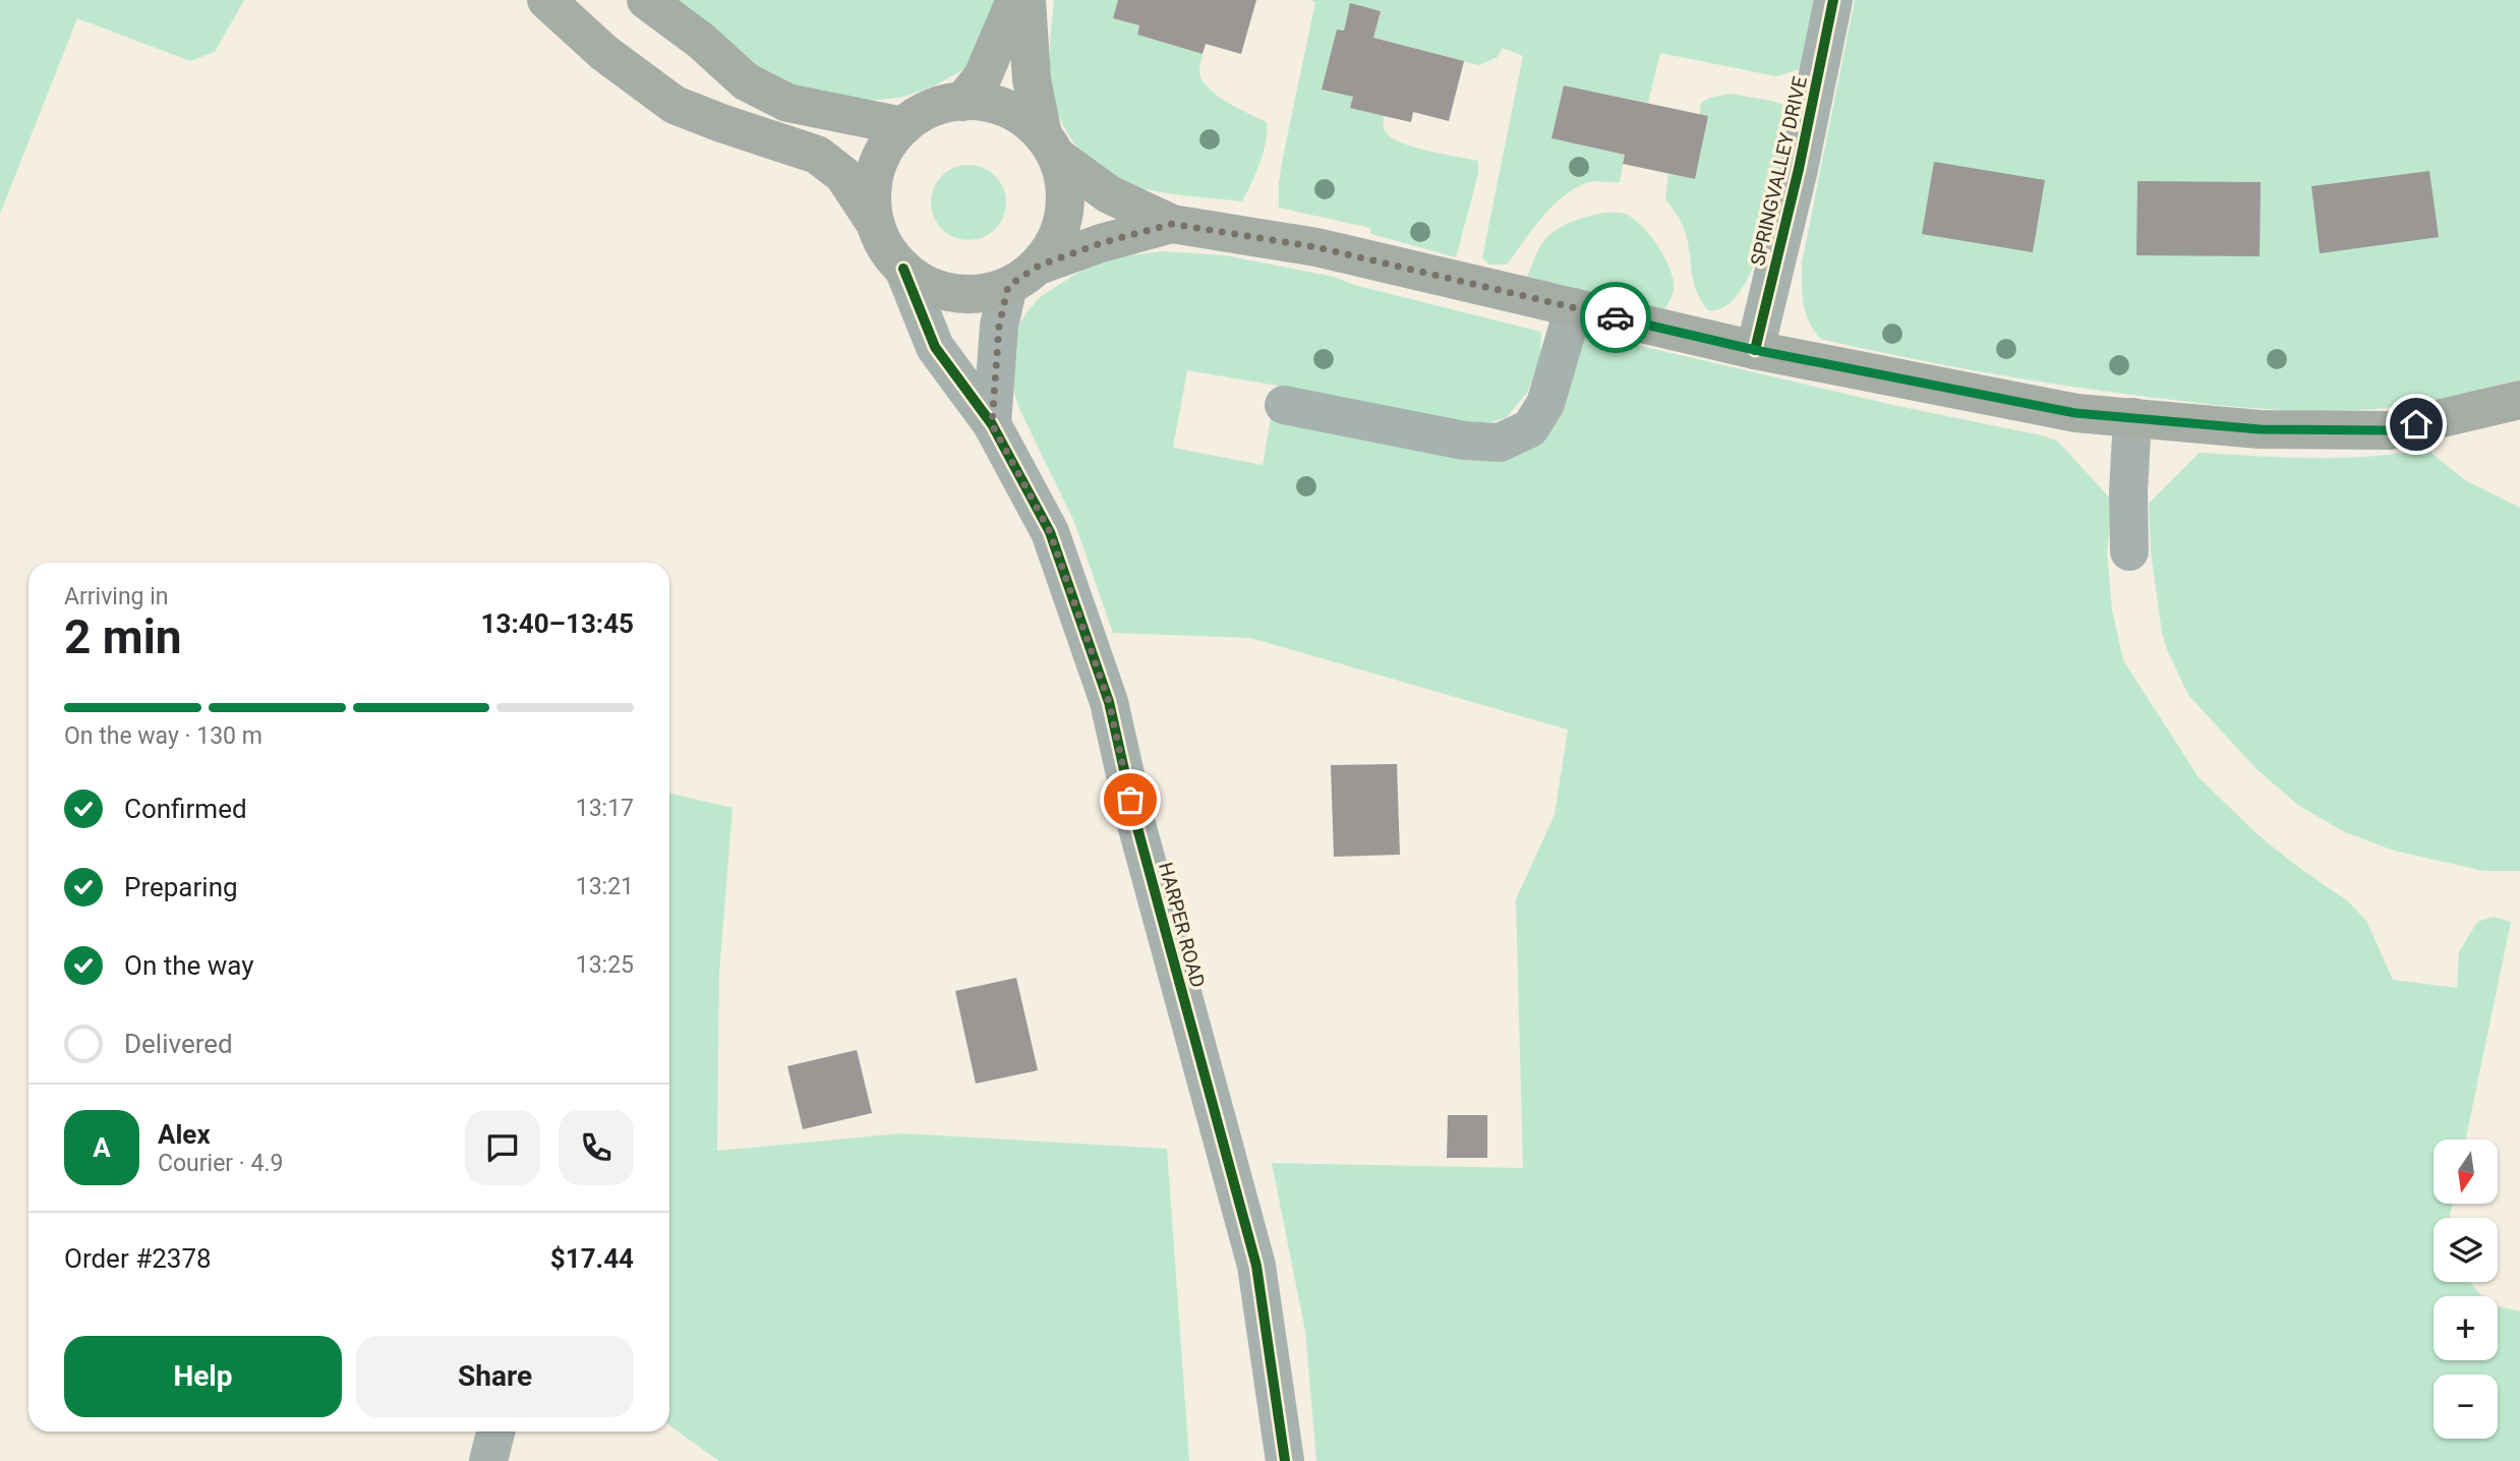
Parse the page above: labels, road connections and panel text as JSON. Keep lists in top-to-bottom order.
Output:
{
  "streets": {
    "street": ["SPRINGVALLEY DRIVE", "HARPER ROAD"]
  },
  "north": "bottom",
  "page": {
    "heading": ["2 min", "Arriving in", "13:40–13:45"],
    "panel": [
      "Alex",
      "Courier · 4.9",
      "Order #2378",
      "$17.44"
    ],
    "bar": "On the way · 130 m",
    "list": [
      ["Confirmed", "13:17"],
      ["Preparing", "13:21"],
      ["On the way", "13:25"],
      "Delivered"
    ],
    "round": "A",
    "map_buttons": ["+", "−"],
    "buttons": ["Help", "Share"]
  }
}
